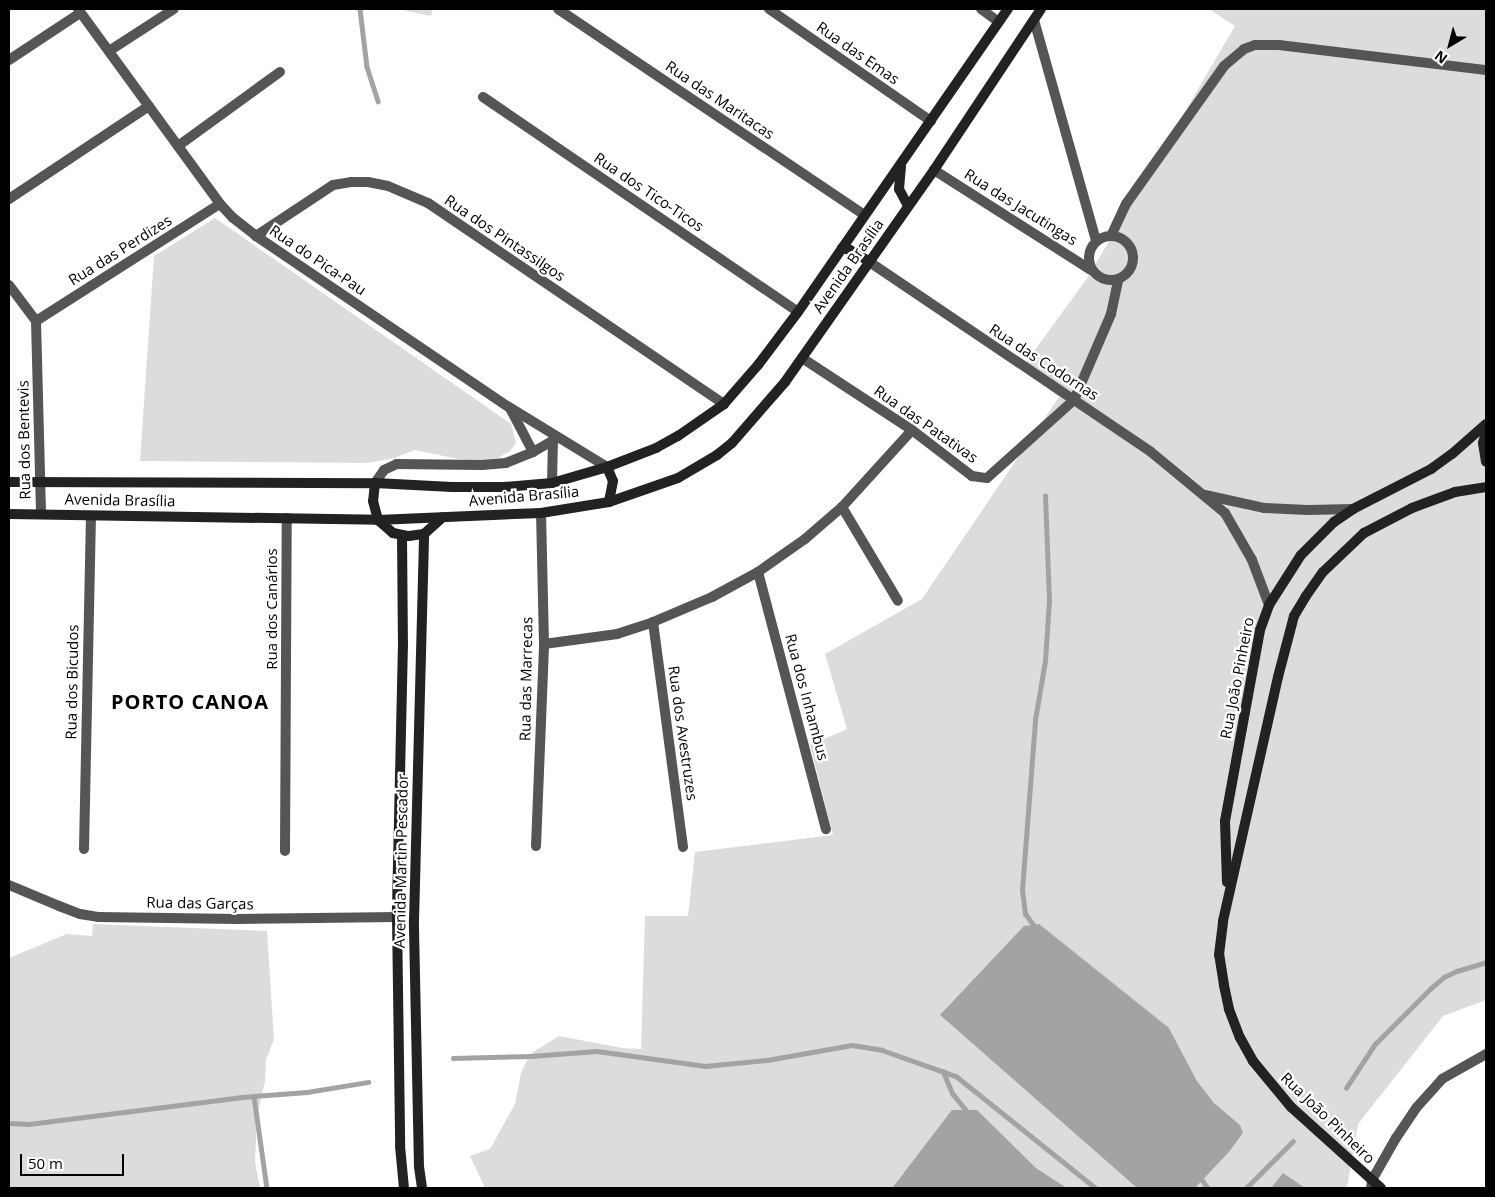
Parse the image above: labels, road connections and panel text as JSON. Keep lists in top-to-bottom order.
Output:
{
  "streets": {
    "street": [
      "Rua das Emas",
      "Rua das Maritacas",
      "Rua dos Tico-Ticos",
      "Rua das Jacutingas",
      "Rua dos Pintassilgos",
      "Rua das Perdizes",
      "Rua do Pica-Pau",
      "Avenida Brasília",
      "Rua das Codornas",
      "Rua das Patativas",
      "Rua dos Bentevis",
      "Rua dos Canários",
      "Rua João Pinheiro",
      "Rua das Marrecas",
      "Rua dos Bicudos",
      "Rua dos Inhambus",
      "Rua dos Avestruzes",
      "Avenida Martin Pescador",
      "Rua das Garças"
    ]
  },
  "crossings": [
    ["Rua das Emas", "Avenida Brasília"],
    ["Rua das Maritacas", "Avenida Brasília"],
    ["Rua dos Tico-Ticos", "Avenida Brasília"],
    ["Rua das Jacutingas", "Avenida Brasília"],
    ["Rua dos Pintassilgos", "Rua do Pica-Pau"],
    ["Rua dos Pintassilgos", "Avenida Brasília"],
    ["Rua das Perdizes", "Rua do Pica-Pau"],
    ["Rua das Perdizes", "Rua dos Bentevis"],
    ["Rua do Pica-Pau", "Avenida Brasília"],
    ["Avenida Brasília", "Rua das Codornas"],
    ["Avenida Brasília", "Rua das Patativas"],
    ["Avenida Brasília", "Rua dos Bentevis"],
    ["Avenida Brasília", "Rua dos Canários"],
    ["Avenida Brasília", "Rua das Marrecas"],
    ["Avenida Brasília", "Rua dos Bicudos"],
    ["Rua das Codornas", "Rua das Patativas"],
    ["Rua das Codornas", "Rua João Pinheiro"],
    ["Avenida Martin Pescador", "Rua das Garças"]
  ],
  "districts": ["PORTO CANOA"],
  "scale_bar": "50 m",
  "north": "bottom left"
}
